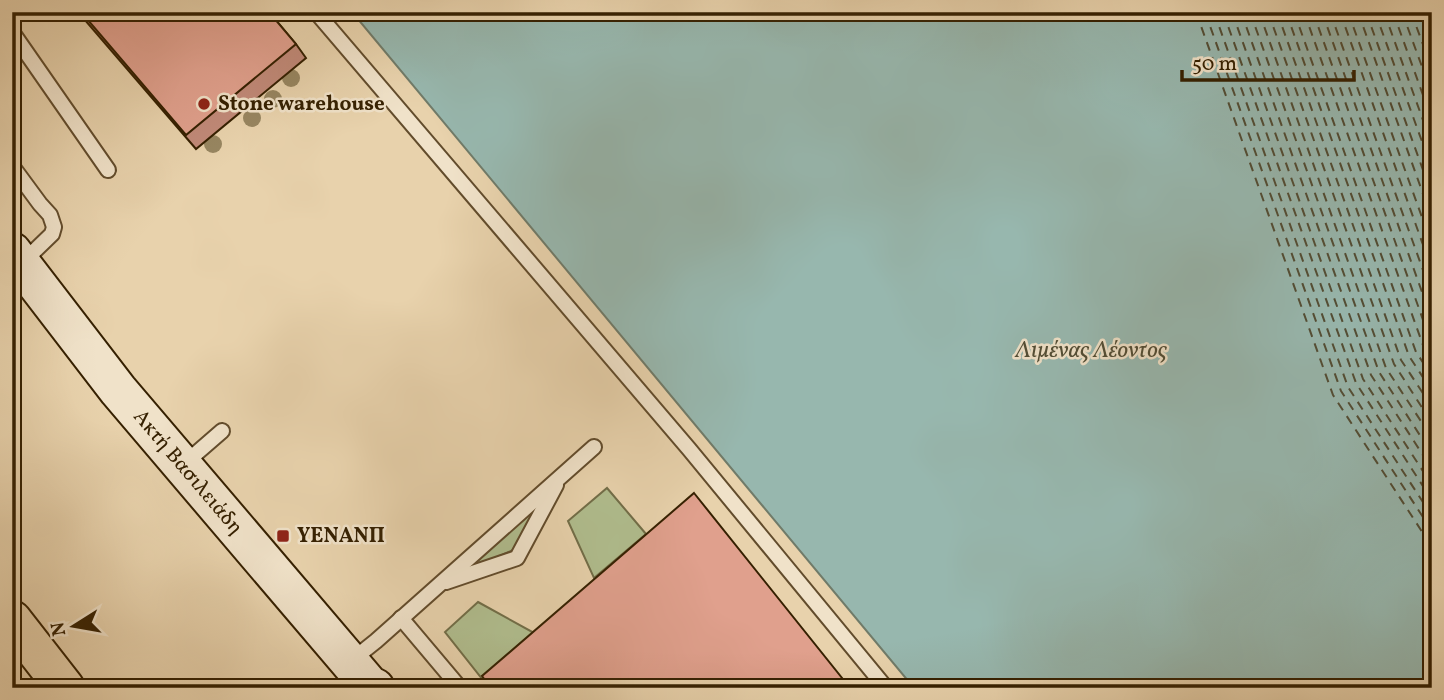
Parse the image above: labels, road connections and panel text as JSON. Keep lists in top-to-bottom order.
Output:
{
  "streets": {
    "street": ["Ακτή Βασιλειάδη"]
  },
  "water": ["Λιμένας Λέοντος"],
  "places": {
    "other": ["Stone warehouse"],
    "transit": ["ΥΕΝΑΝΠ"]
  },
  "scale_bar": "50 m",
  "north": "left"
}
